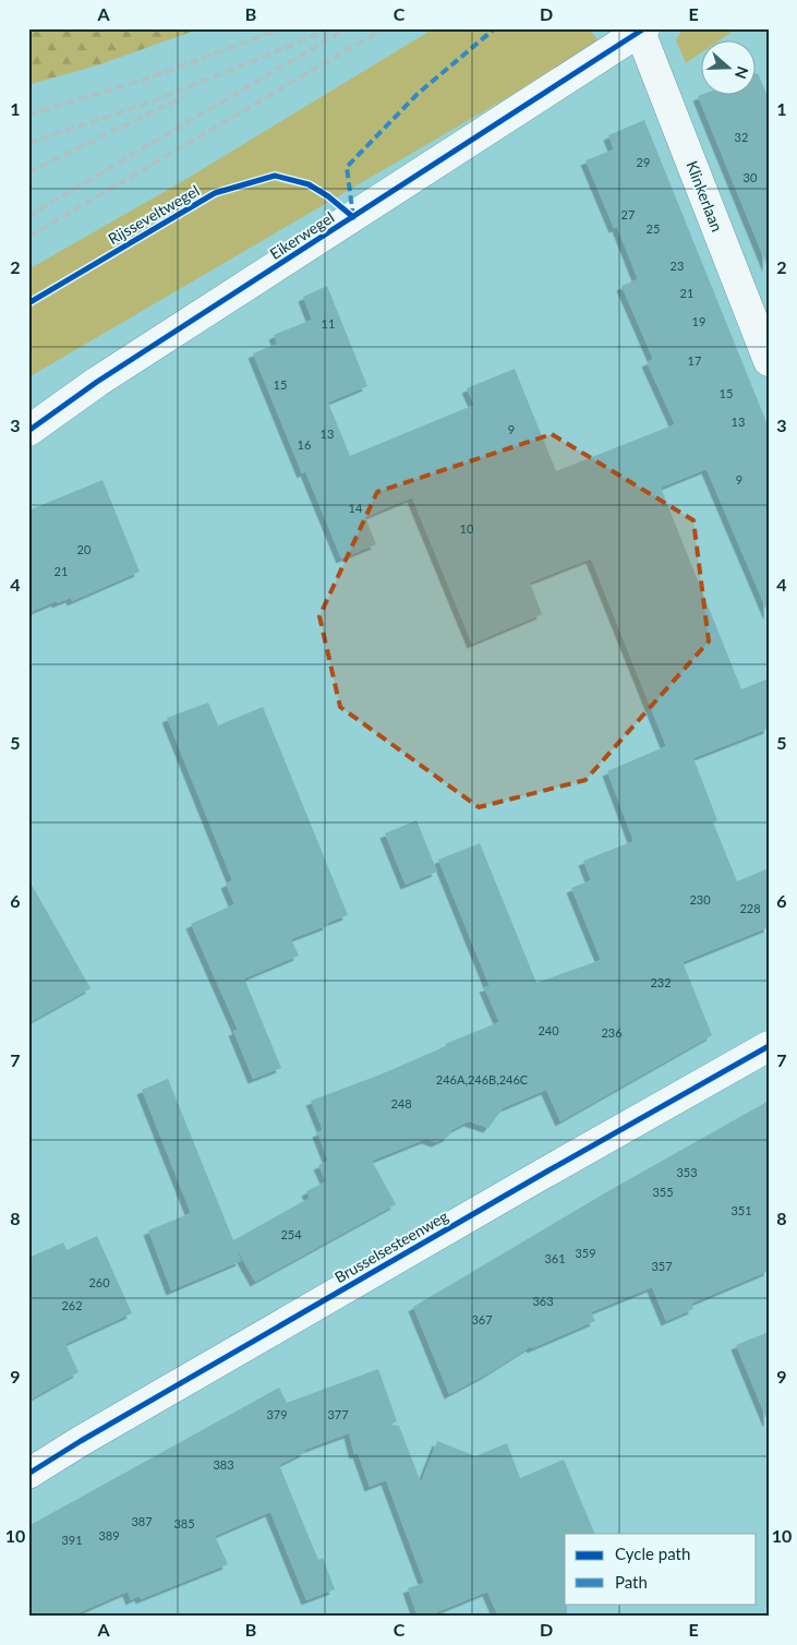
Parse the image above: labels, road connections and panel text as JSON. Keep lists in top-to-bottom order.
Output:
{
  "streets": {
    "street": ["Klinkerlaan", "Eikerwegel", "Brusselsesteenweg"],
    "cycle path": ["Rijsseveltwegel"]
  },
  "crossings": [
    ["Klinkerlaan", "Eikerwegel"]
  ],
  "house_numbers": [
    "32",
    "29",
    "30",
    "27",
    "25",
    "23",
    "21",
    "19",
    "11",
    "17",
    "15",
    "15",
    "13",
    "9",
    "13",
    "16",
    "9",
    "14",
    "10",
    "20",
    "21",
    "230",
    "228",
    "232",
    "240",
    "236",
    "246A,246B,246C",
    "248",
    "353",
    "355",
    "351",
    "254",
    "359",
    "361",
    "357",
    "260",
    "363",
    "262",
    "367",
    "379",
    "377",
    "383",
    "387",
    "385",
    "389",
    "391"
  ],
  "legend": ["Cycle path", "Path"],
  "north": "right",
  "grid": {
    "columns": [
      "A",
      "B",
      "C",
      "D",
      "E"
    ],
    "rows": [
      "1",
      "2",
      "3",
      "4",
      "5",
      "6",
      "7",
      "8",
      "9",
      "10"
    ]
  }
}
